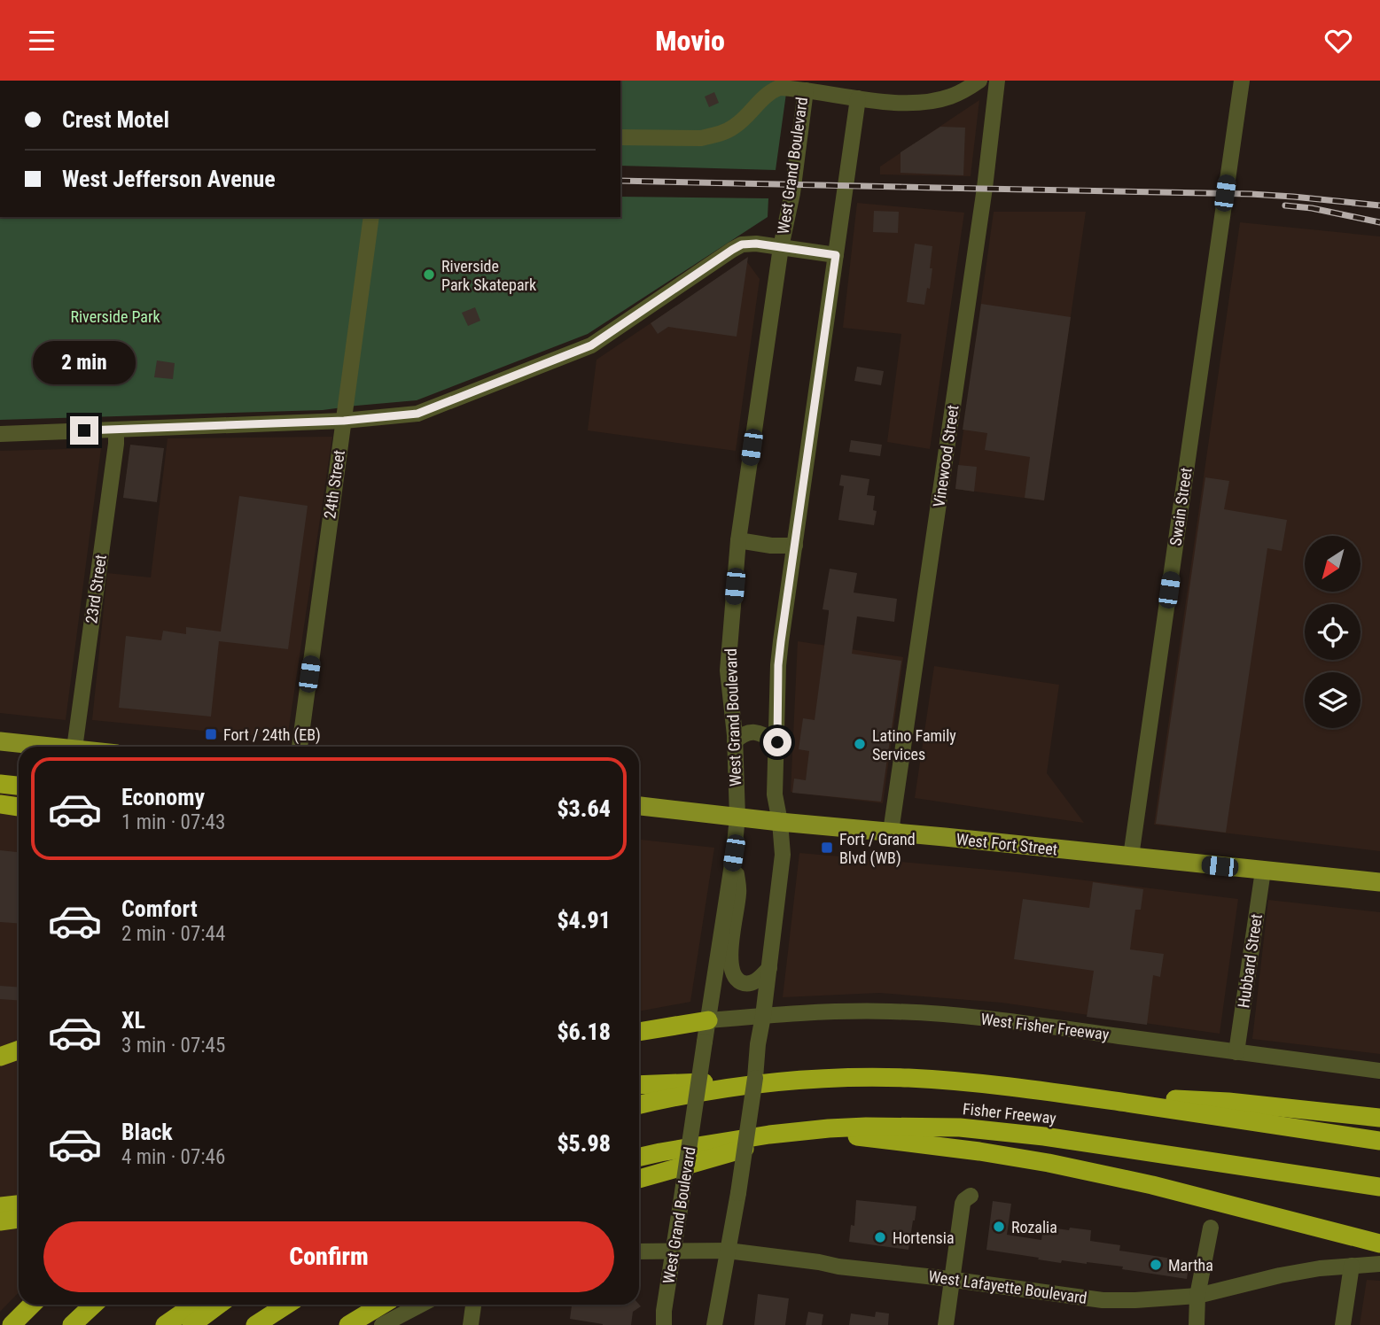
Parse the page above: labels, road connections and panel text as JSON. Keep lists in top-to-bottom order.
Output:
{
  "streets": {
    "highway": ["Fisher Freeway"],
    "main road": ["West Fort Street"],
    "street": [
      "West Grand Boulevard",
      "Vinewood Street",
      "24th Street",
      "Swain Street",
      "23rd Street",
      "Hubbard Street",
      "West Fisher Freeway",
      "West Lafayette Boulevard"
    ]
  },
  "crossings": [
    ["West Grand Boulevard", "West Fort Street"],
    ["West Grand Boulevard", "West Fisher Freeway"],
    ["West Grand Boulevard", "West Lafayette Boulevard"],
    ["Vinewood Street", "West Fort Street"],
    ["Swain Street", "West Fort Street"],
    ["West Fort Street", "Hubbard Street"],
    ["Hubbard Street", "West Fisher Freeway"]
  ],
  "parks": ["Riverside Park"],
  "places": {
    "other": [
      "Riverside Park Skatepark",
      "Latino Family Services",
      "Rozalia",
      "Hortensia",
      "Martha"
    ],
    "transit": ["Fort / 24th (EB)", "Fort / Grand Blvd (WB)"]
  },
  "north": "bottom left",
  "page": {
    "header": "Movio",
    "banner": ["Crest Motel", "West Jefferson Avenue"],
    "bubble": "2 min",
    "list": [
      {
        "name": "Economy",
        "note": "1 min · 07:43",
        "value": "$3.64"
      },
      {
        "name": "Comfort",
        "note": "2 min · 07:44",
        "value": "$4.91"
      },
      {
        "name": "XL",
        "note": "3 min · 07:45",
        "value": "$6.18"
      },
      {
        "name": "Black",
        "note": "4 min · 07:46",
        "value": "$5.98"
      }
    ],
    "buttons": "Confirm"
  }
}
